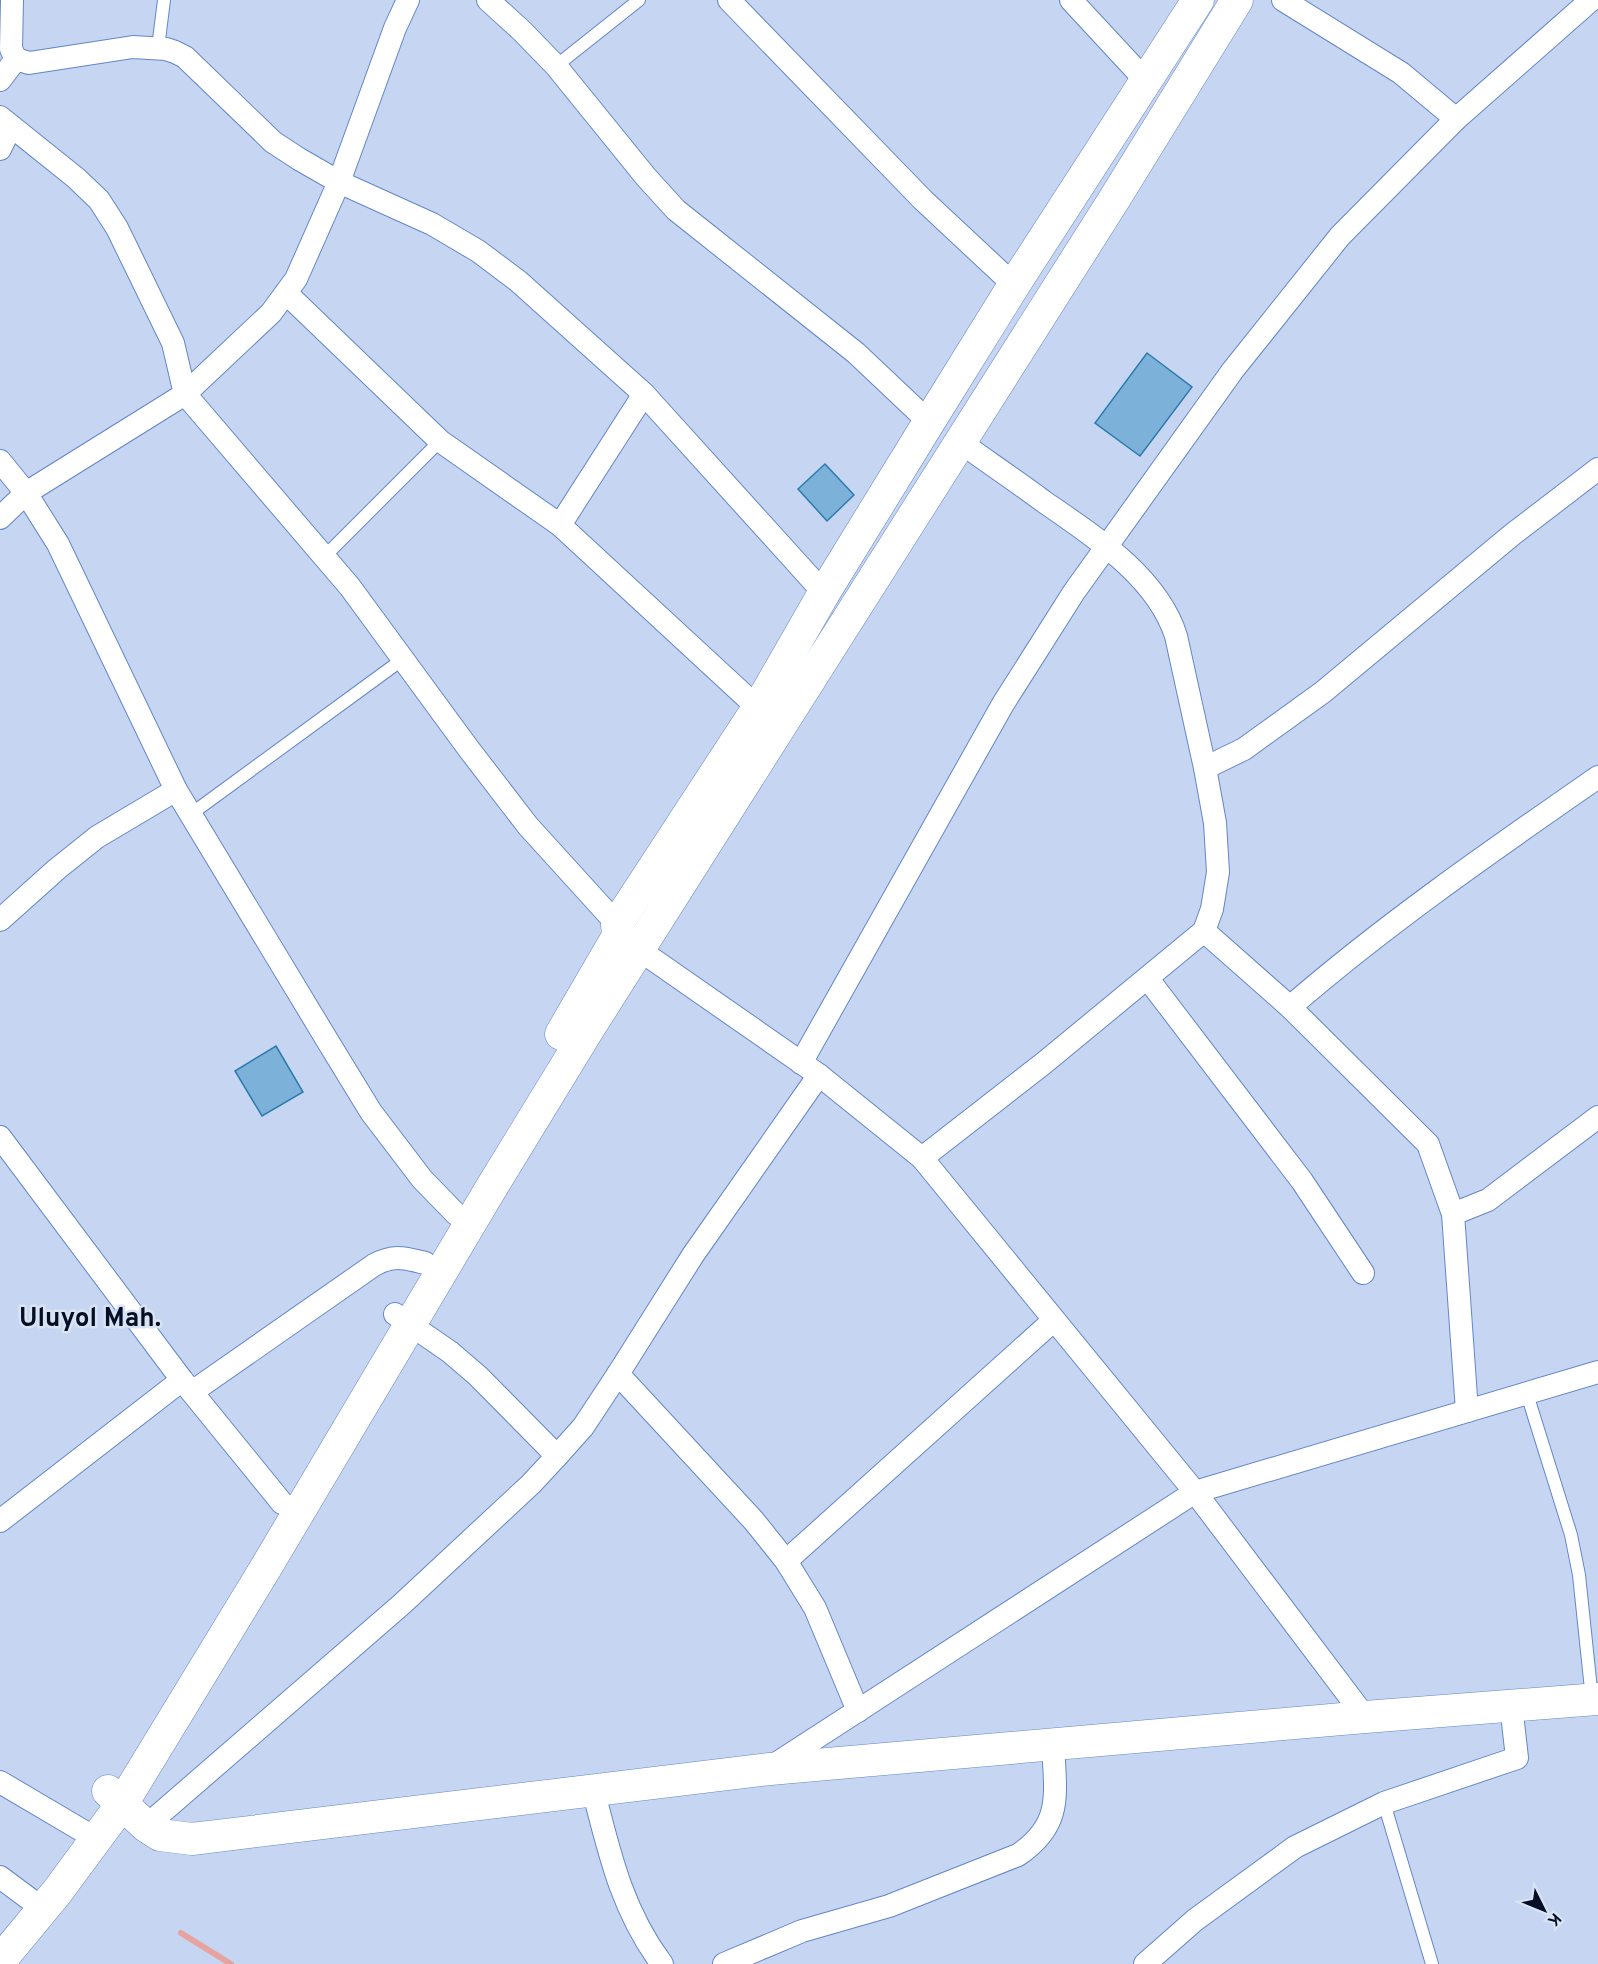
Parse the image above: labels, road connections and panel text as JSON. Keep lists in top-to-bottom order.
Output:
{
  "districts": ["Uluyol Mah."],
  "north": "bottom right"
}
